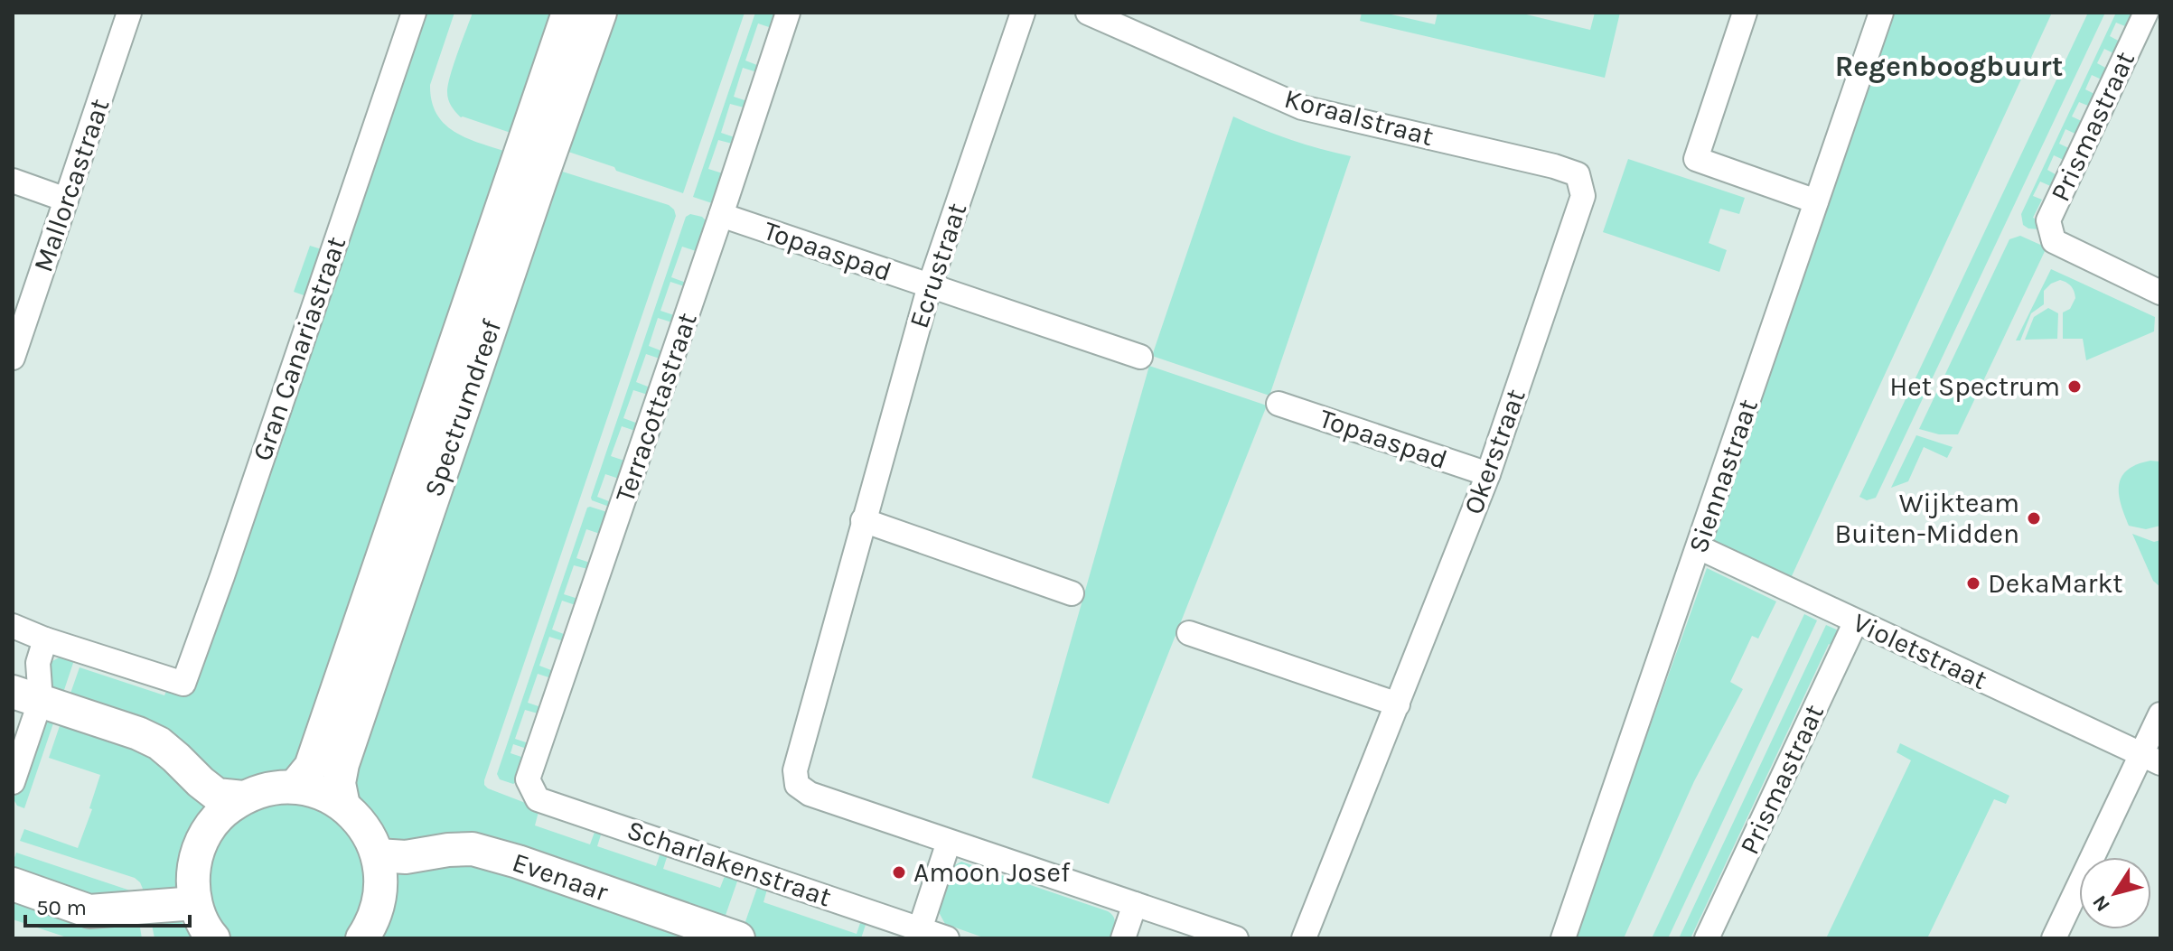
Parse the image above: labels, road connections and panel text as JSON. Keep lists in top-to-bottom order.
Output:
{
  "streets": {
    "main road": ["Spectrumdreef", "Evenaar"],
    "street": [
      "Koraalstraat",
      "Prismastraat",
      "Mallorcastraat",
      "Topaaspad",
      "Ecrustraat",
      "Gran Canariastraat",
      "Terracottastraat",
      "Okerstraat",
      "Siennastraat",
      "Violetstraat",
      "Scharlakenstraat"
    ]
  },
  "crossings": [
    ["Koraalstraat", "Okerstraat"],
    ["Prismastraat", "Violetstraat"],
    ["Topaaspad", "Ecrustraat"],
    ["Topaaspad", "Terracottastraat"],
    ["Topaaspad", "Okerstraat"],
    ["Terracottastraat", "Scharlakenstraat"],
    ["Siennastraat", "Violetstraat"]
  ],
  "districts": ["Regenboogbuurt"],
  "places": [
    "Het Spectrum",
    "Wijkteam Buiten-Midden",
    "DekaMarkt",
    "Amoon Josef"
  ],
  "scale_bar": "50 m",
  "north": "bottom left"
}
